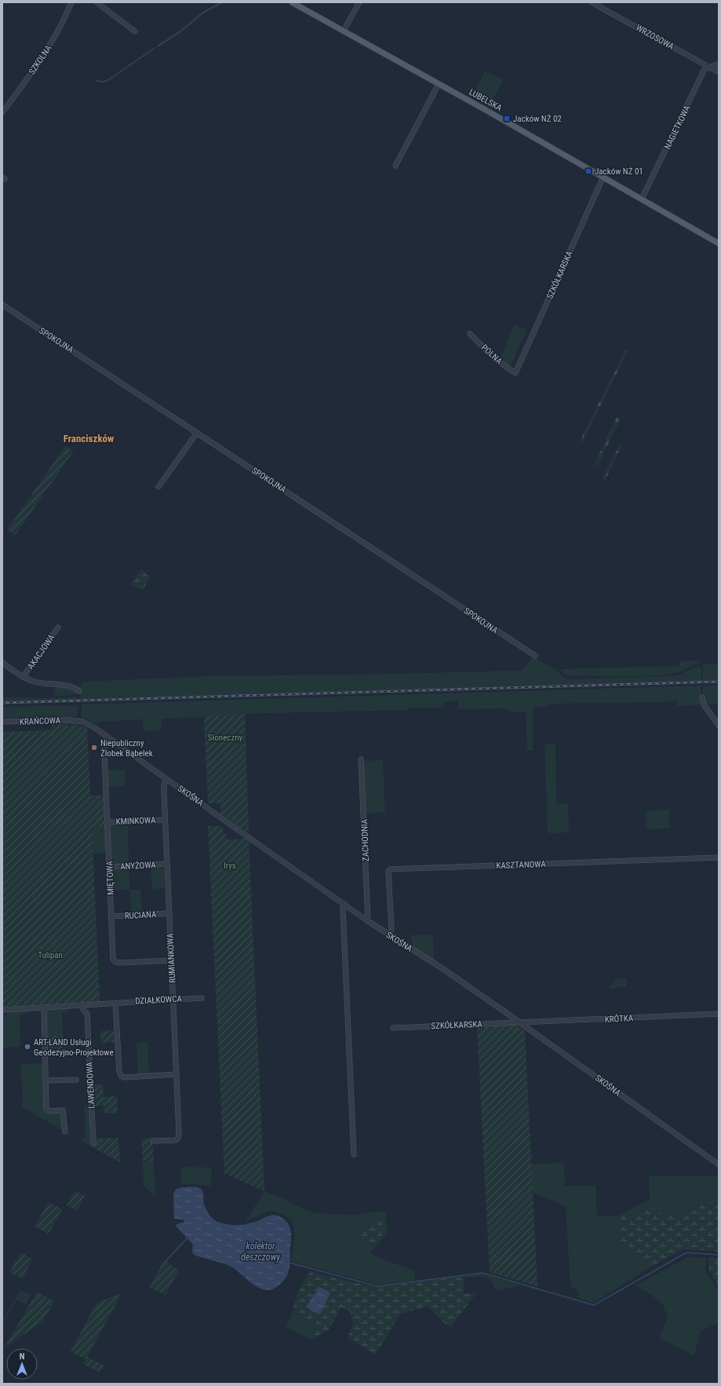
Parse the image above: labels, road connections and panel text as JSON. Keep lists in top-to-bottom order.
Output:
{
  "streets": {
    "main road": ["LUBELSKA"],
    "street": [
      "WRZOSOWA",
      "SZKOLNA",
      "NAGIETKOWA",
      "SZKÓŁKARSKA",
      "SPOKOJNA",
      "POLNA",
      "AKACJOWA",
      "KRAŃCOWA",
      "SKOŚNA",
      "KMINKOWA",
      "ZACHODNIA",
      "KASZTANOWA",
      "ANYŻOWA",
      "MIĘTOWA",
      "RUCIANA",
      "RUMIANKOWA",
      "DZIAŁKOWCA",
      "KRÓTKA",
      "LAWENDOWA"
    ]
  },
  "crossings": [
    ["WRZOSOWA", "NAGIETKOWA"],
    ["LUBELSKA", "NAGIETKOWA"],
    ["LUBELSKA", "SZKÓŁKARSKA"],
    ["SZKÓŁKARSKA", "POLNA"],
    ["SZKÓŁKARSKA", "SKOŚNA"],
    ["SZKÓŁKARSKA", "KRÓTKA"],
    ["KRAŃCOWA", "SKOŚNA"],
    ["SKOŚNA", "ZACHODNIA"],
    ["SKOŚNA", "KASZTANOWA"],
    ["SKOŚNA", "MIĘTOWA"],
    ["SKOŚNA", "RUMIANKOWA"],
    ["SKOŚNA", "KRÓTKA"],
    ["KMINKOWA", "MIĘTOWA"],
    ["KMINKOWA", "RUMIANKOWA"],
    ["ANYŻOWA", "MIĘTOWA"],
    ["ANYŻOWA", "RUMIANKOWA"],
    ["MIĘTOWA", "RUCIANA"],
    ["MIĘTOWA", "RUMIANKOWA"],
    ["RUCIANA", "RUMIANKOWA"],
    ["RUMIANKOWA", "DZIAŁKOWCA"],
    ["DZIAŁKOWCA", "LAWENDOWA"]
  ],
  "districts": ["Franciszków"],
  "water": ["kolektor deszczowy"],
  "parks": ["Słoneczny", "Irys", "Tulipan"],
  "places": {
    "transit": ["Jacków NŻ 02", "Jacków NŻ 01"],
    "other": ["Niepubliczny Żłobek Bąbelek", "ART-LAND Usługi Geodezyjno-Projektowe"]
  },
  "north": "top"
}
